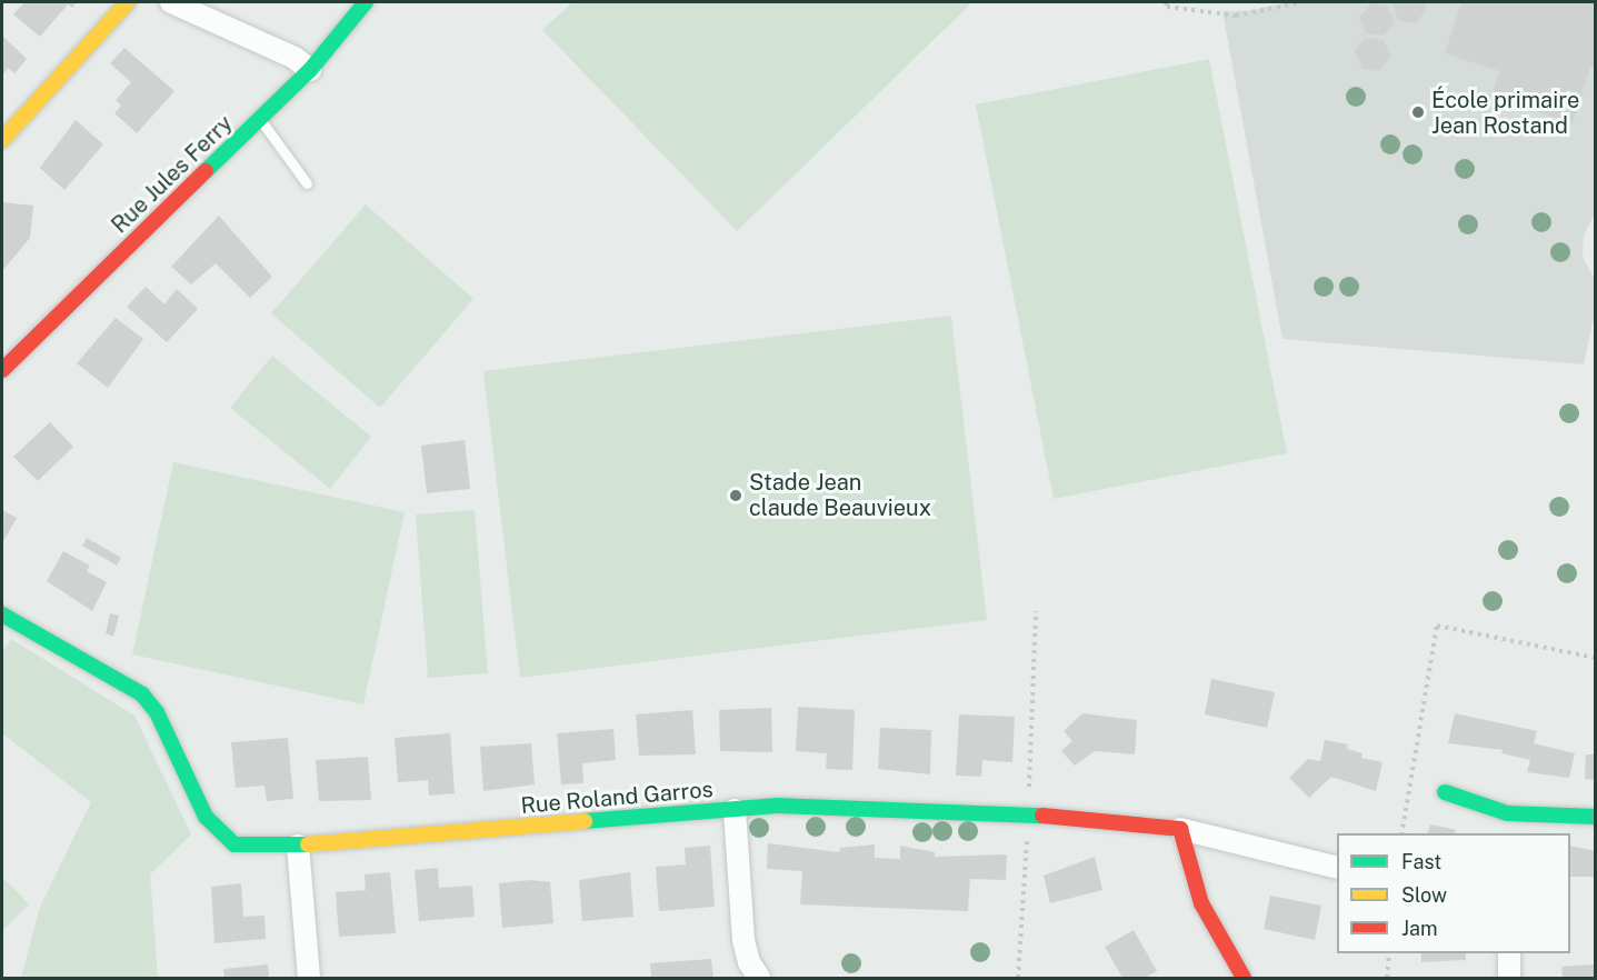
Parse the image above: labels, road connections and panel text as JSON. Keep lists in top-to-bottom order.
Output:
{
  "streets": {
    "street": ["Rue Jules Ferry", "Rue Roland Garros"]
  },
  "places": ["École primaire Jean Rostand", "Stade Jean claude Beauvieux"],
  "legend": ["Fast", "Slow", "Jam"]
}
